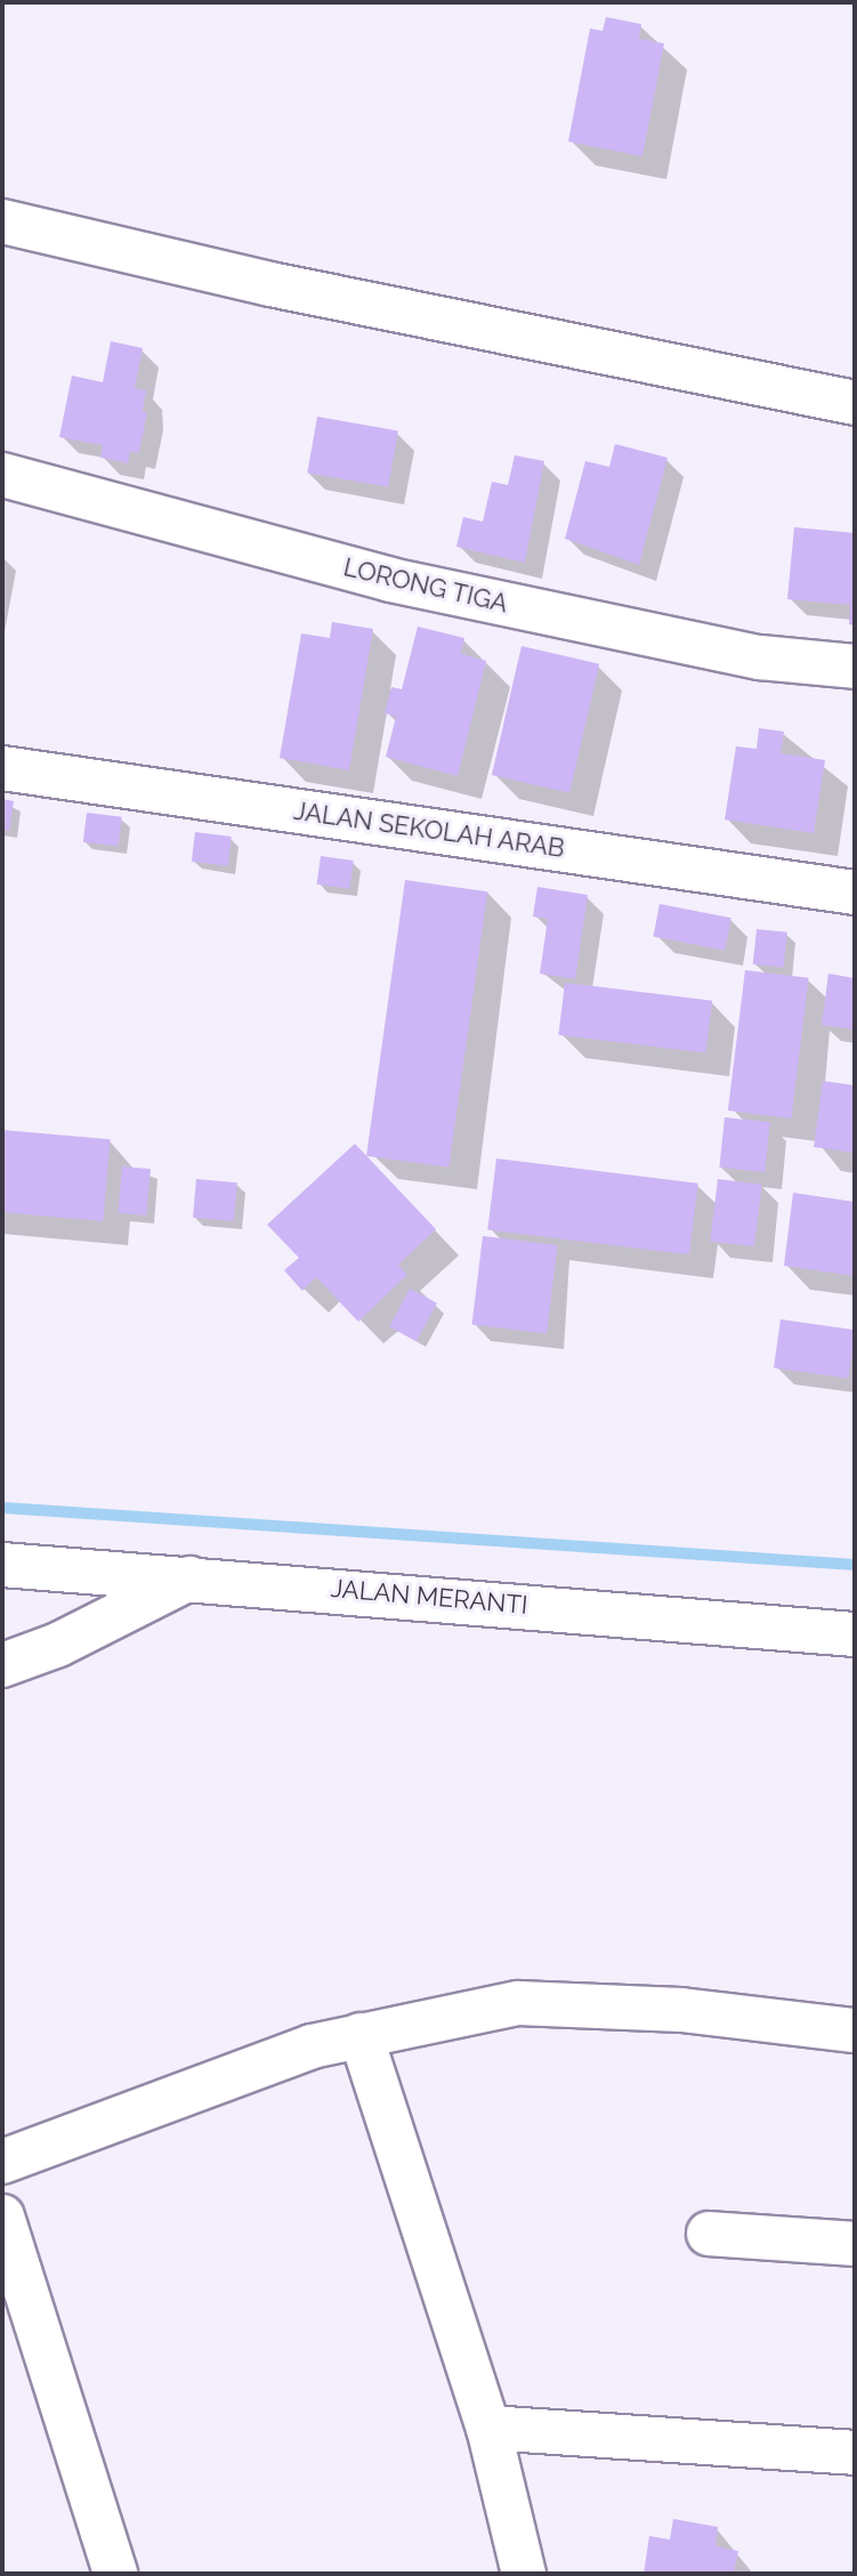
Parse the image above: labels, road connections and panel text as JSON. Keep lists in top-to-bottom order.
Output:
{
  "streets": {
    "street": ["LORONG TIGA", "JALAN SEKOLAH ARAB", "JALAN MERANTI"]
  }
}
